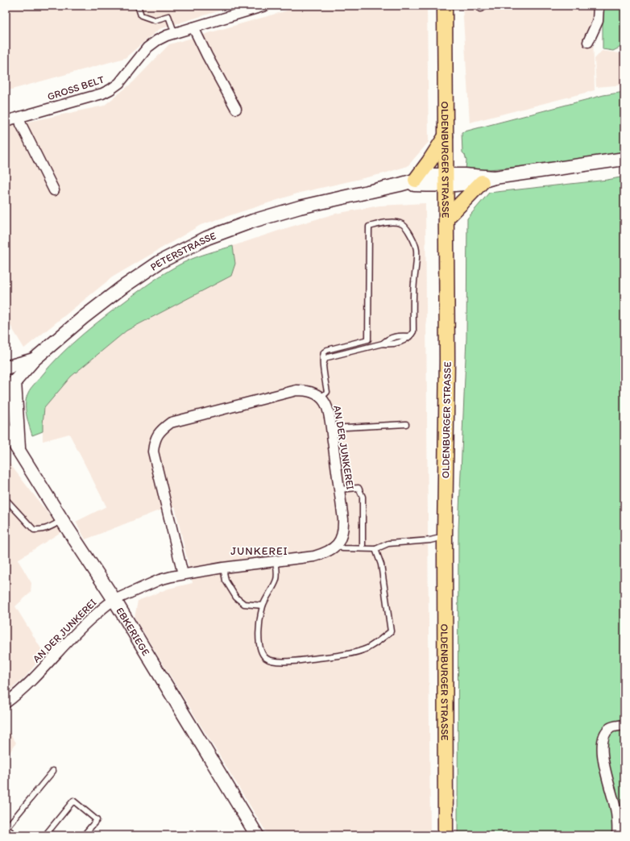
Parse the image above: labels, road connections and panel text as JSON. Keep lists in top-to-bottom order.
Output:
{
  "streets": {
    "main road": ["OLDENBURGER STRASSE", "PETERSTRASSE", "EBKERIEGE"],
    "street": ["GROSS BELT", "AN DER JUNKEREI"]
  },
  "crossings": [
    ["OLDENBURGER STRASSE", "PETERSTRASSE"],
    ["AN DER JUNKEREI", "EBKERIEGE"]
  ],
  "districts": ["JUNKEREI"]
}
